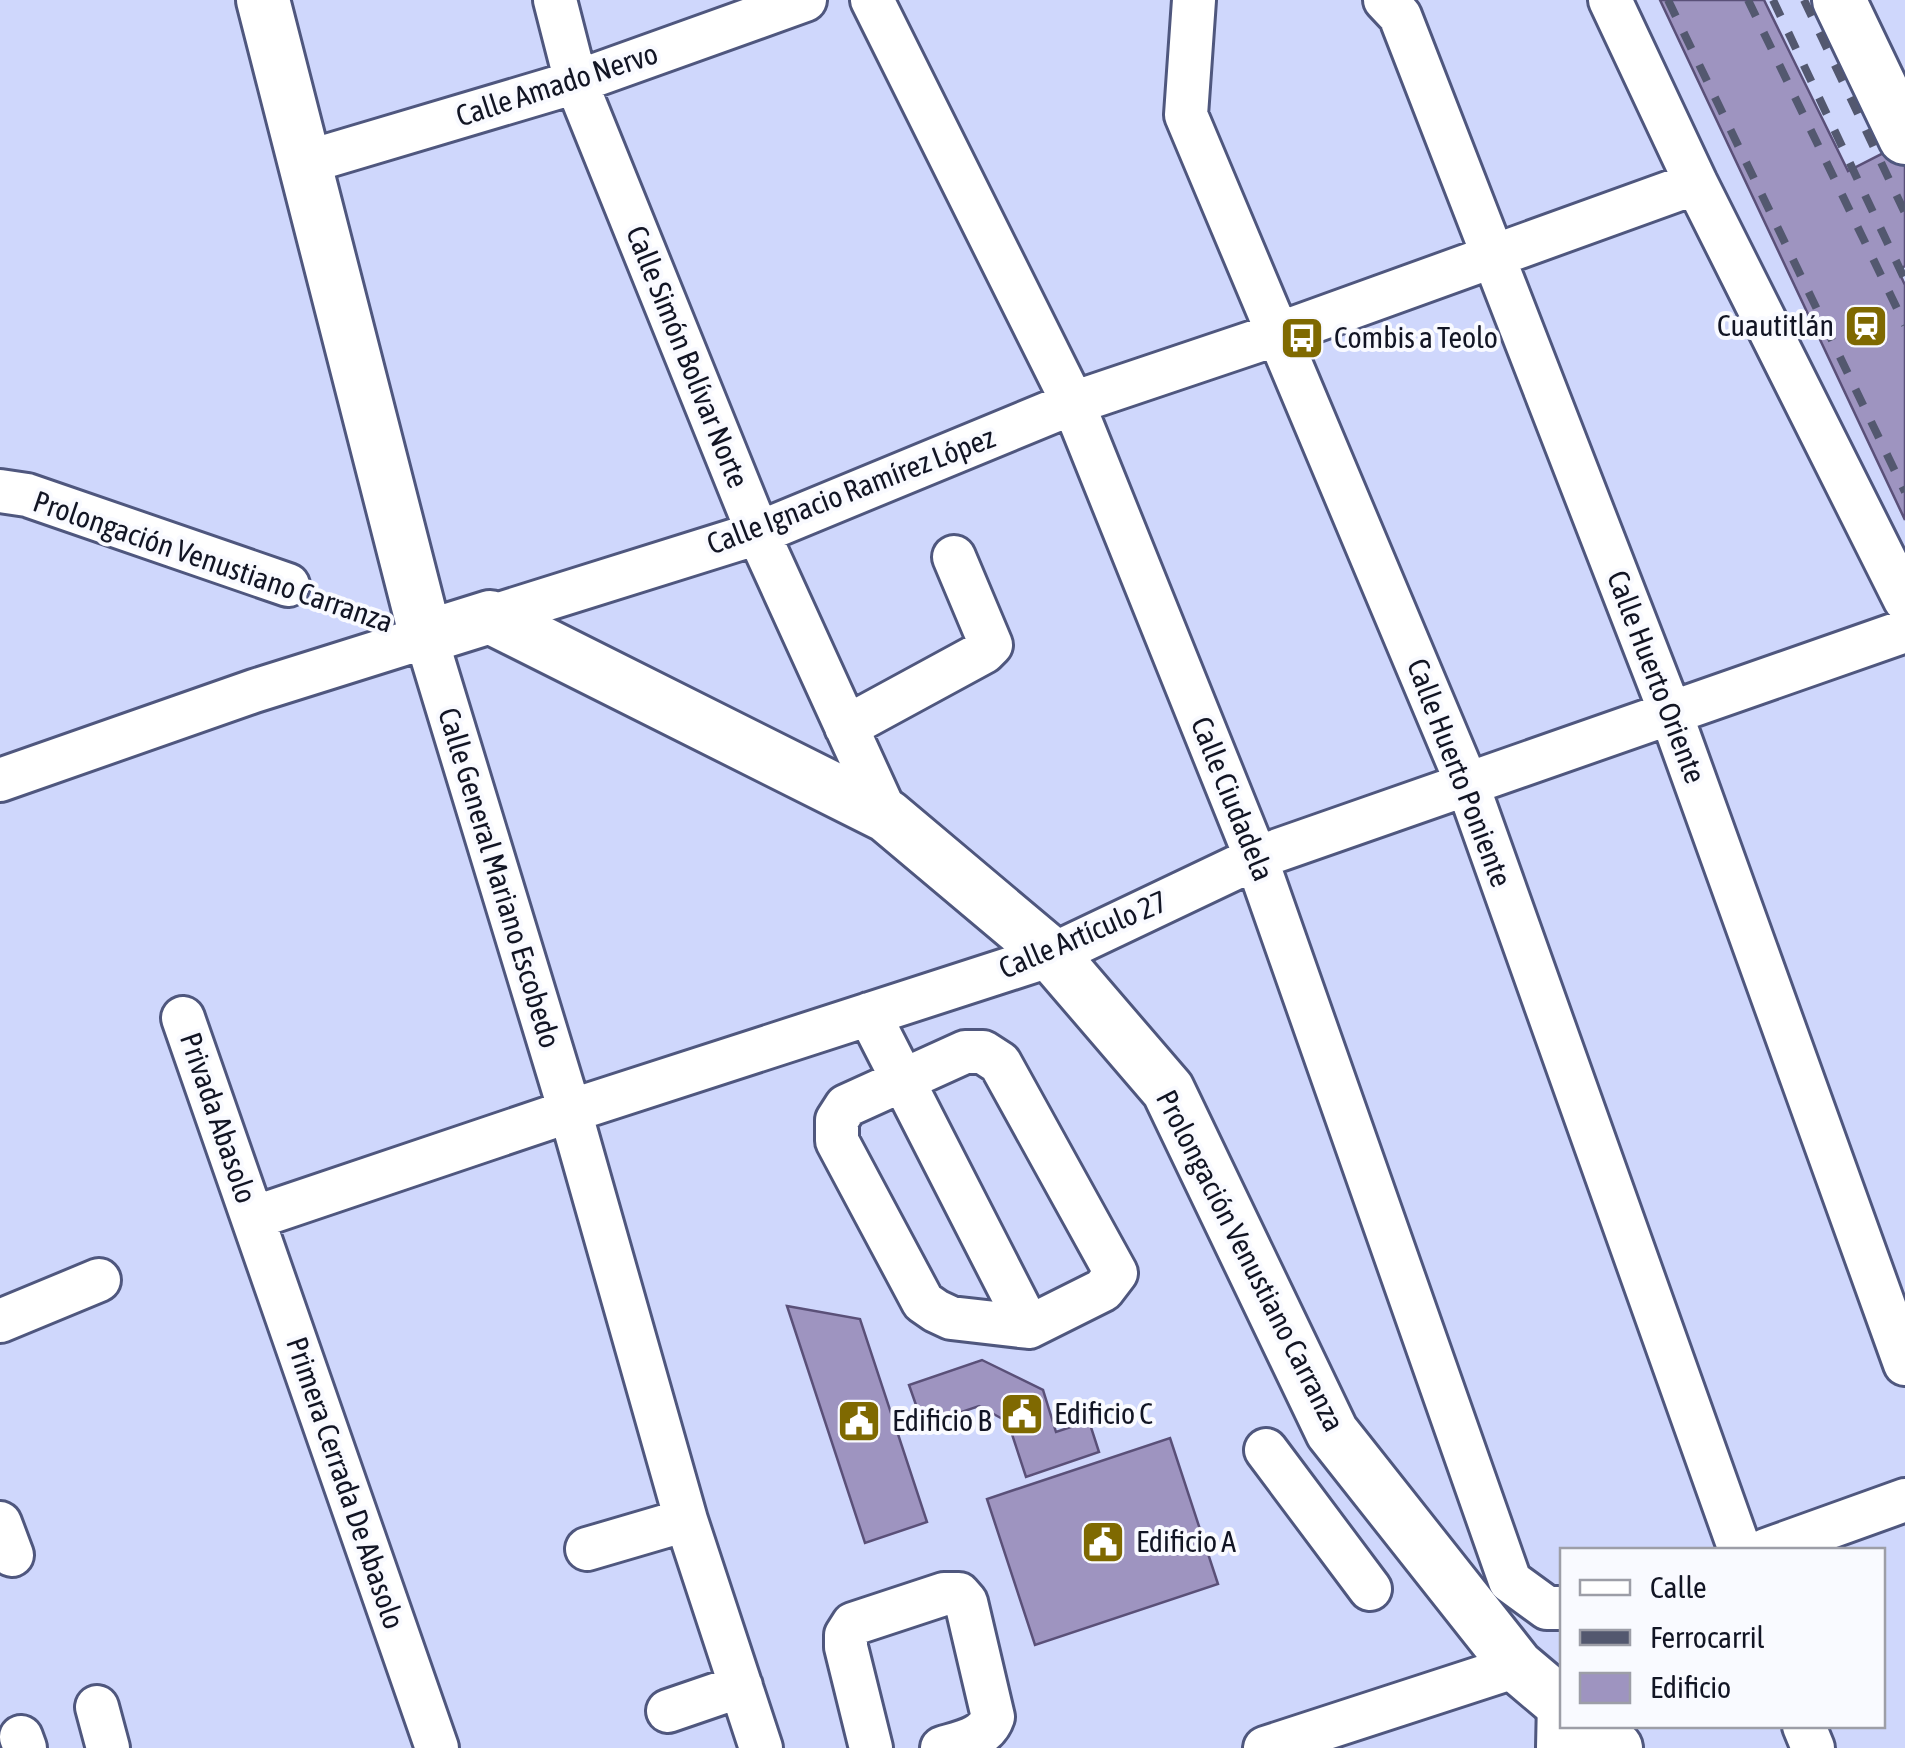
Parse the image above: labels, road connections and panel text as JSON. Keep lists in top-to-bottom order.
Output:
{
  "streets": {
    "main road": ["Calle Ignacio Ramírez López", "Prolongación Venustiano Carranza", "Calle General Mariano Escobedo"],
    "street": [
      "Calle Amado Nervo",
      "Calle Simón Bolívar Norte",
      "Calle Huerto Oriente",
      "Calle Huerto Poniente",
      "Calle Ciudadela",
      "Calle Artículo 27",
      "Privada Abasolo",
      "Primera Cerrada De Abasolo"
    ]
  },
  "crossings": [
    ["Calle Amado Nervo", "Calle Simón Bolívar Norte"],
    ["Calle Amado Nervo", "Calle General Mariano Escobedo"],
    ["Calle Simón Bolívar Norte", "Calle Ignacio Ramírez López"],
    ["Calle Simón Bolívar Norte", "Prolongación Venustiano Carranza"],
    ["Calle Ignacio Ramírez López", "Prolongación Venustiano Carranza"],
    ["Calle Ignacio Ramírez López", "Calle Huerto Oriente"],
    ["Calle Ignacio Ramírez López", "Calle Huerto Poniente"],
    ["Calle Ignacio Ramírez López", "Calle Ciudadela"],
    ["Calle Ignacio Ramírez López", "Calle General Mariano Escobedo"],
    ["Prolongación Venustiano Carranza", "Calle General Mariano Escobedo"],
    ["Prolongación Venustiano Carranza", "Calle Artículo 27"],
    ["Calle Huerto Oriente", "Calle Artículo 27"],
    ["Calle Huerto Poniente", "Calle Artículo 27"],
    ["Calle Ciudadela", "Calle Artículo 27"],
    ["Calle General Mariano Escobedo", "Calle Artículo 27"],
    ["Calle Artículo 27", "Privada Abasolo"],
    ["Calle Artículo 27", "Primera Cerrada De Abasolo"],
    ["Privada Abasolo", "Primera Cerrada De Abasolo"]
  ],
  "places": {
    "station": ["Cuautitlán"],
    "bus stop": ["Combis a Teolo"],
    "public building": ["Edificio C", "Edificio B", "Edificio A"]
  },
  "legend": ["Calle", "Ferrocarril", "Edificio"]
}
